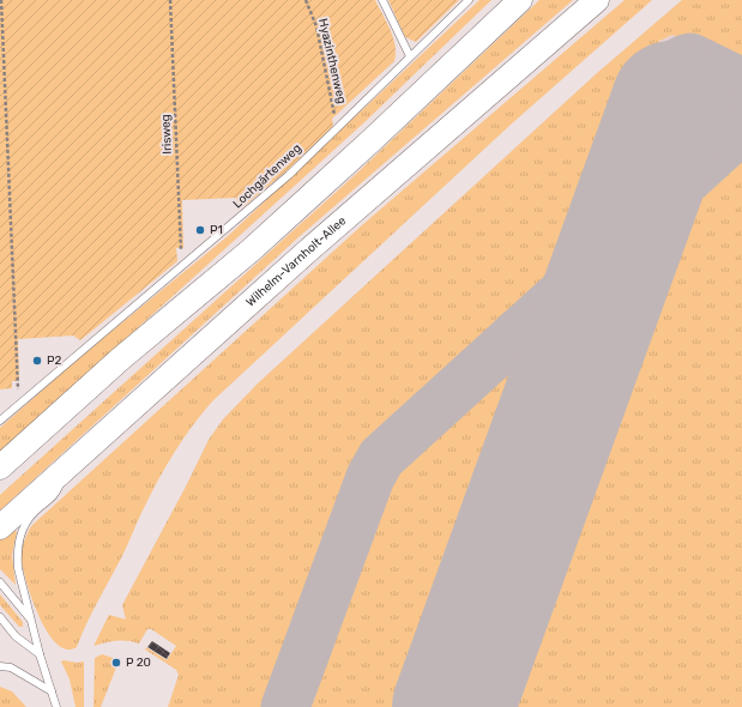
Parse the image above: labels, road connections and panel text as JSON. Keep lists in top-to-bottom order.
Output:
{
  "streets": {
    "main road": ["Wilhelm-Varnholt-Allee"],
    "lane": ["Lochgärtenweg"],
    "path": ["Hyazinthenweg", "Irisweg"]
  },
  "crossings": [
    ["Hyazinthenweg", "Lochgärtenweg"],
    ["Irisweg", "Lochgärtenweg"]
  ],
  "places": ["P1", "P2", "P 20"]
}
